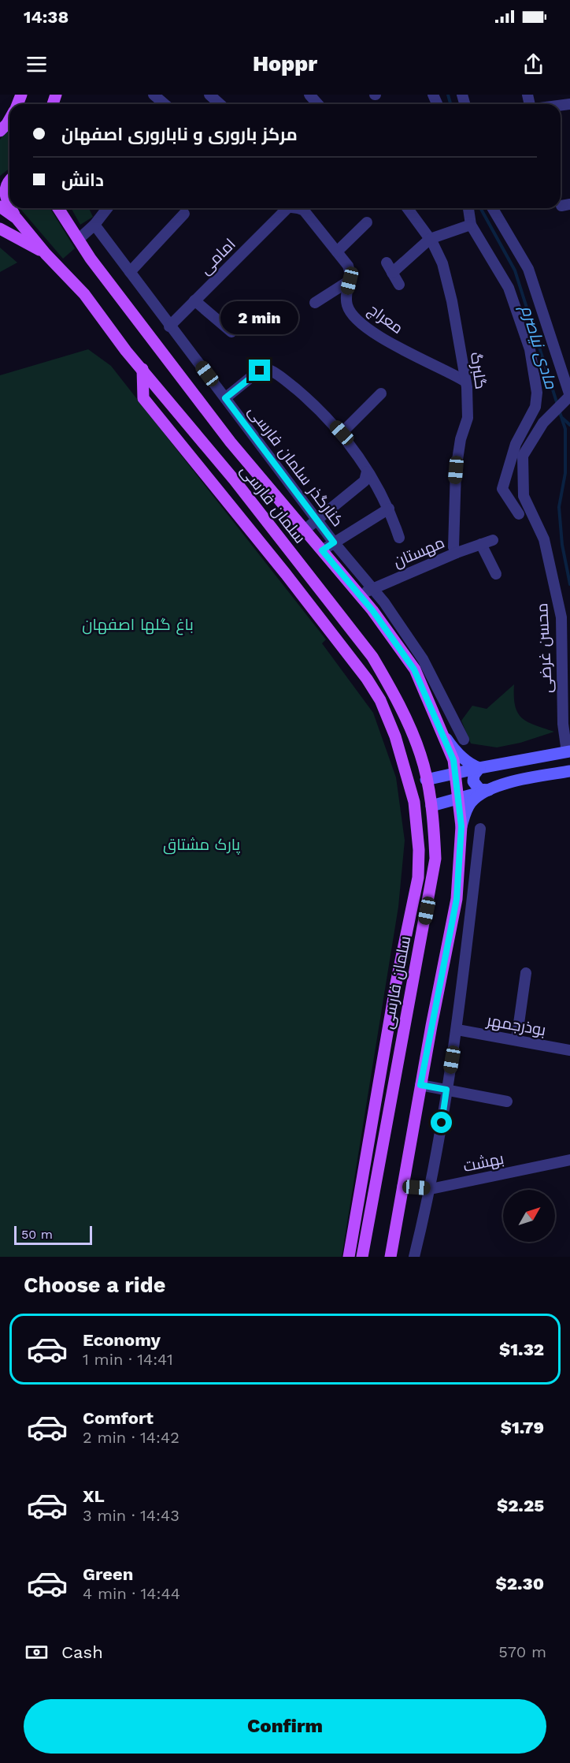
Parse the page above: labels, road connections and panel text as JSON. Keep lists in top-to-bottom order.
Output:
{
  "streets": {
    "main road": ["سلمان فارسی"],
    "street": [
      "امامی",
      "معراج",
      "گلبرگ",
      "کنارگذر سلمان فارسی",
      "مهستان",
      "محسن غرضی",
      "بوذرجمهر",
      "بهشت"
    ]
  },
  "crossings": [
    ["امامی", "کنارگذر سلمان فارسی"],
    ["معراج", "گلبرگ"],
    ["گلبرگ", "مهستان"],
    ["کنارگذر سلمان فارسی", "مهستان"],
    ["سلمان فارسی", "مهستان"],
    ["سلمان فارسی", "بهشت"]
  ],
  "water": ["مادی نیاصرم"],
  "parks": ["باغ گلها اصفهان", "پارک مشتاق"],
  "scale_bar": "50 m",
  "north": "top right",
  "page": {
    "status": "14:38",
    "header": "Hoppr",
    "banner": ["مرکز باروری و ناباروری اصفهان", "دانش"],
    "bubble": "2 min",
    "scale": "50 m",
    "heading": "Choose a ride",
    "list": [
      {
        "name": "Economy",
        "note": "1 min · 14:41",
        "value": "$1.32"
      },
      {
        "name": "Comfort",
        "note": "2 min · 14:42",
        "value": "$1.79"
      },
      {
        "name": "XL",
        "note": "3 min · 14:43",
        "value": "$2.25"
      },
      {
        "name": "Green",
        "note": "4 min · 14:44",
        "value": "$2.30"
      }
    ],
    "pay": ["Cash", "570 m"],
    "buttons": "Confirm"
  }
}
